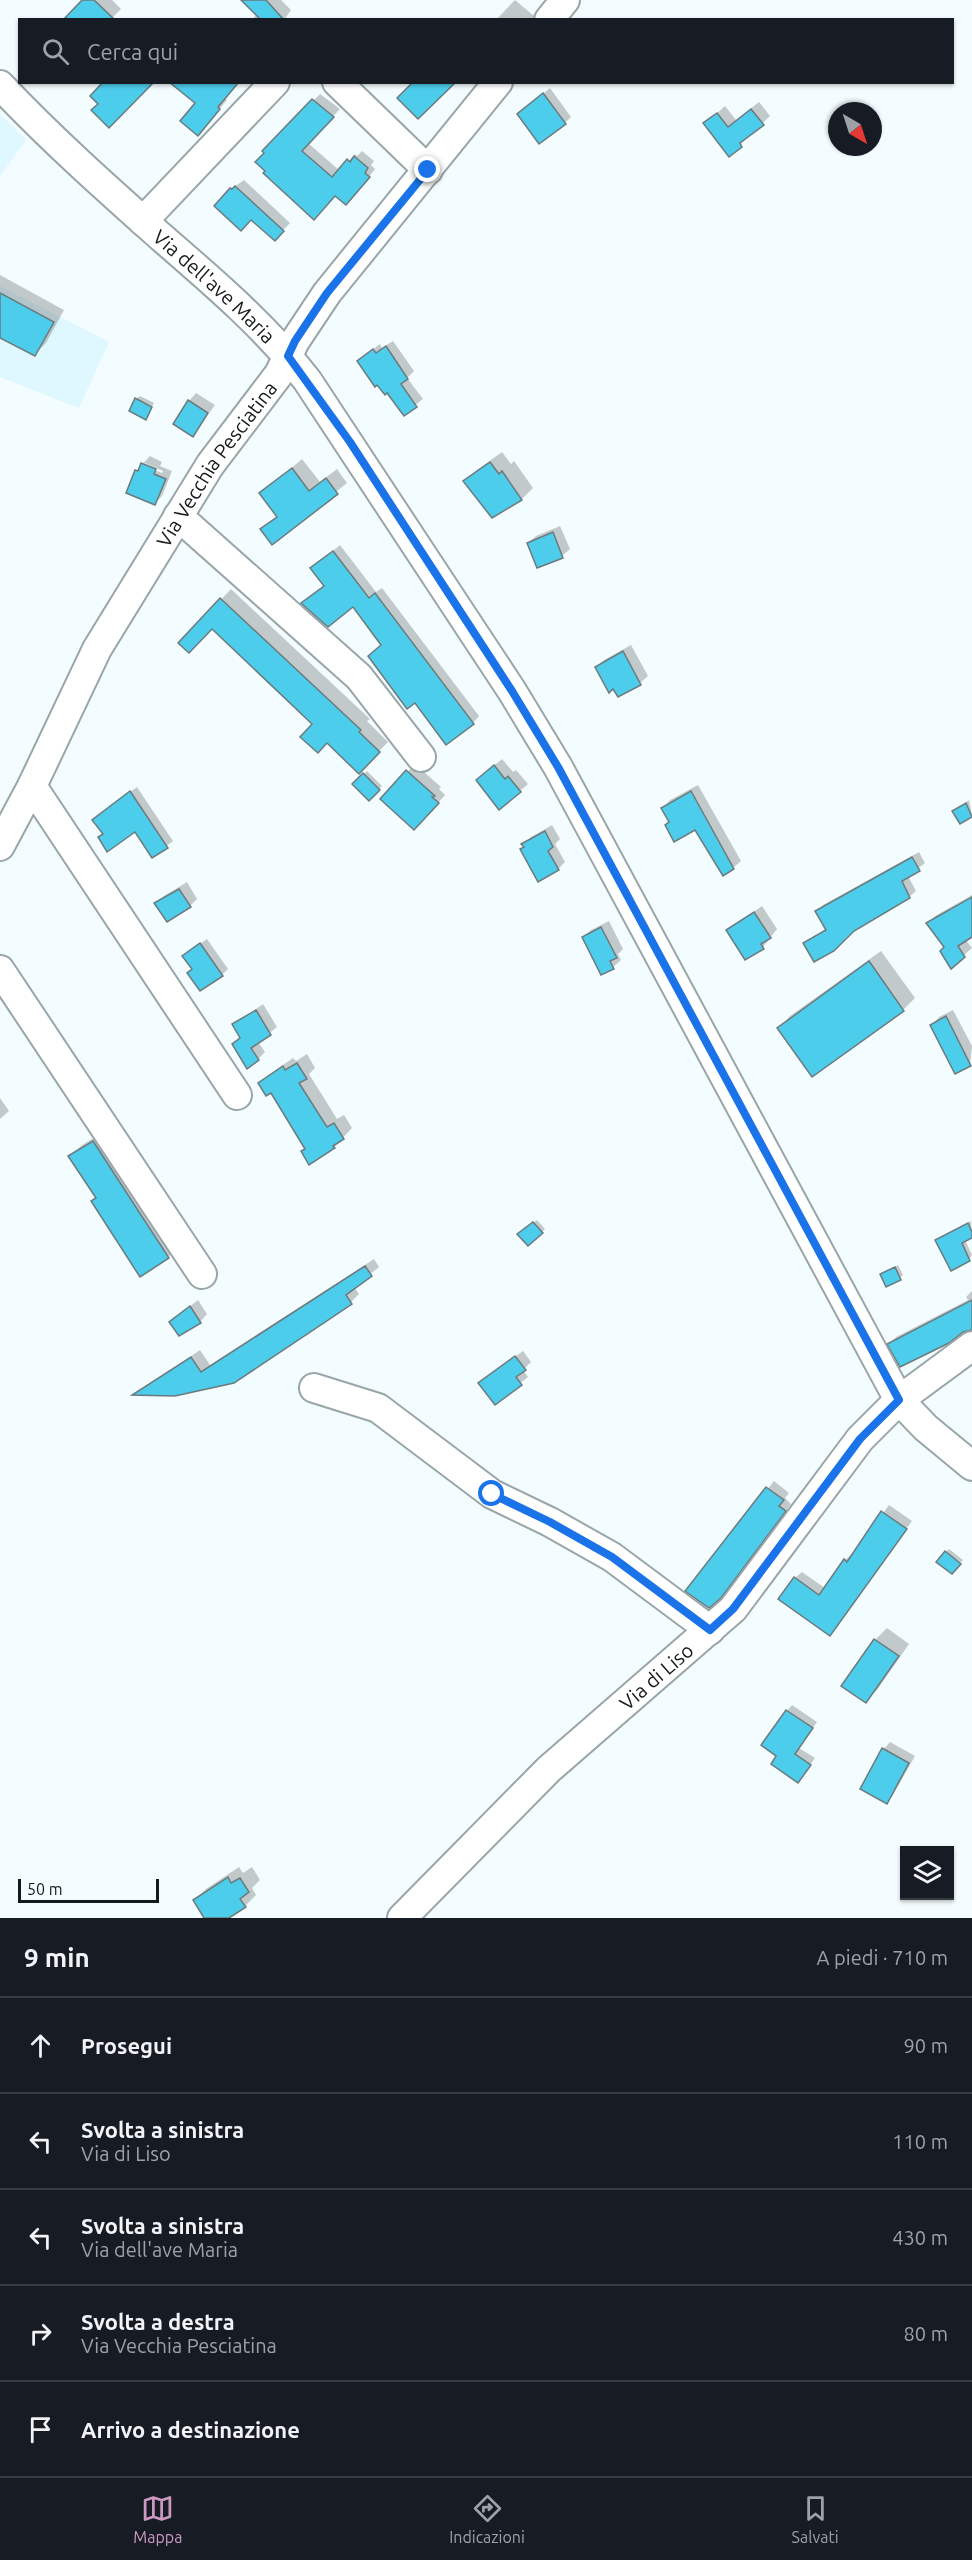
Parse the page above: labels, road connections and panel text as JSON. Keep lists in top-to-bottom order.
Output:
{
  "streets": {
    "street": ["Via dell'ave Maria", "Via Vecchia Pesciatina", "Via di Liso"]
  },
  "crossings": [
    ["Via dell'ave Maria", "Via Vecchia Pesciatina"],
    ["Via dell'ave Maria", "Via di Liso"]
  ],
  "scale_bar": "50 m",
  "north": "bottom right",
  "page": {
    "search": "Cerca qui",
    "scale": "50 m",
    "heading": ["9 min", "A piedi · 710 m"],
    "list": [
      ["Prosegui", "90 m"],
      ["Svolta a sinistra", "Via di Liso", "110 m"],
      ["Svolta a sinistra", "Via dell'ave Maria", "430 m"],
      ["Svolta a destra", "Via Vecchia Pesciatina", "80 m"],
      "Arrivo a destinazione"
    ],
    "nav": ["Mappa", "Indicazioni", "Salvati"]
  }
}
